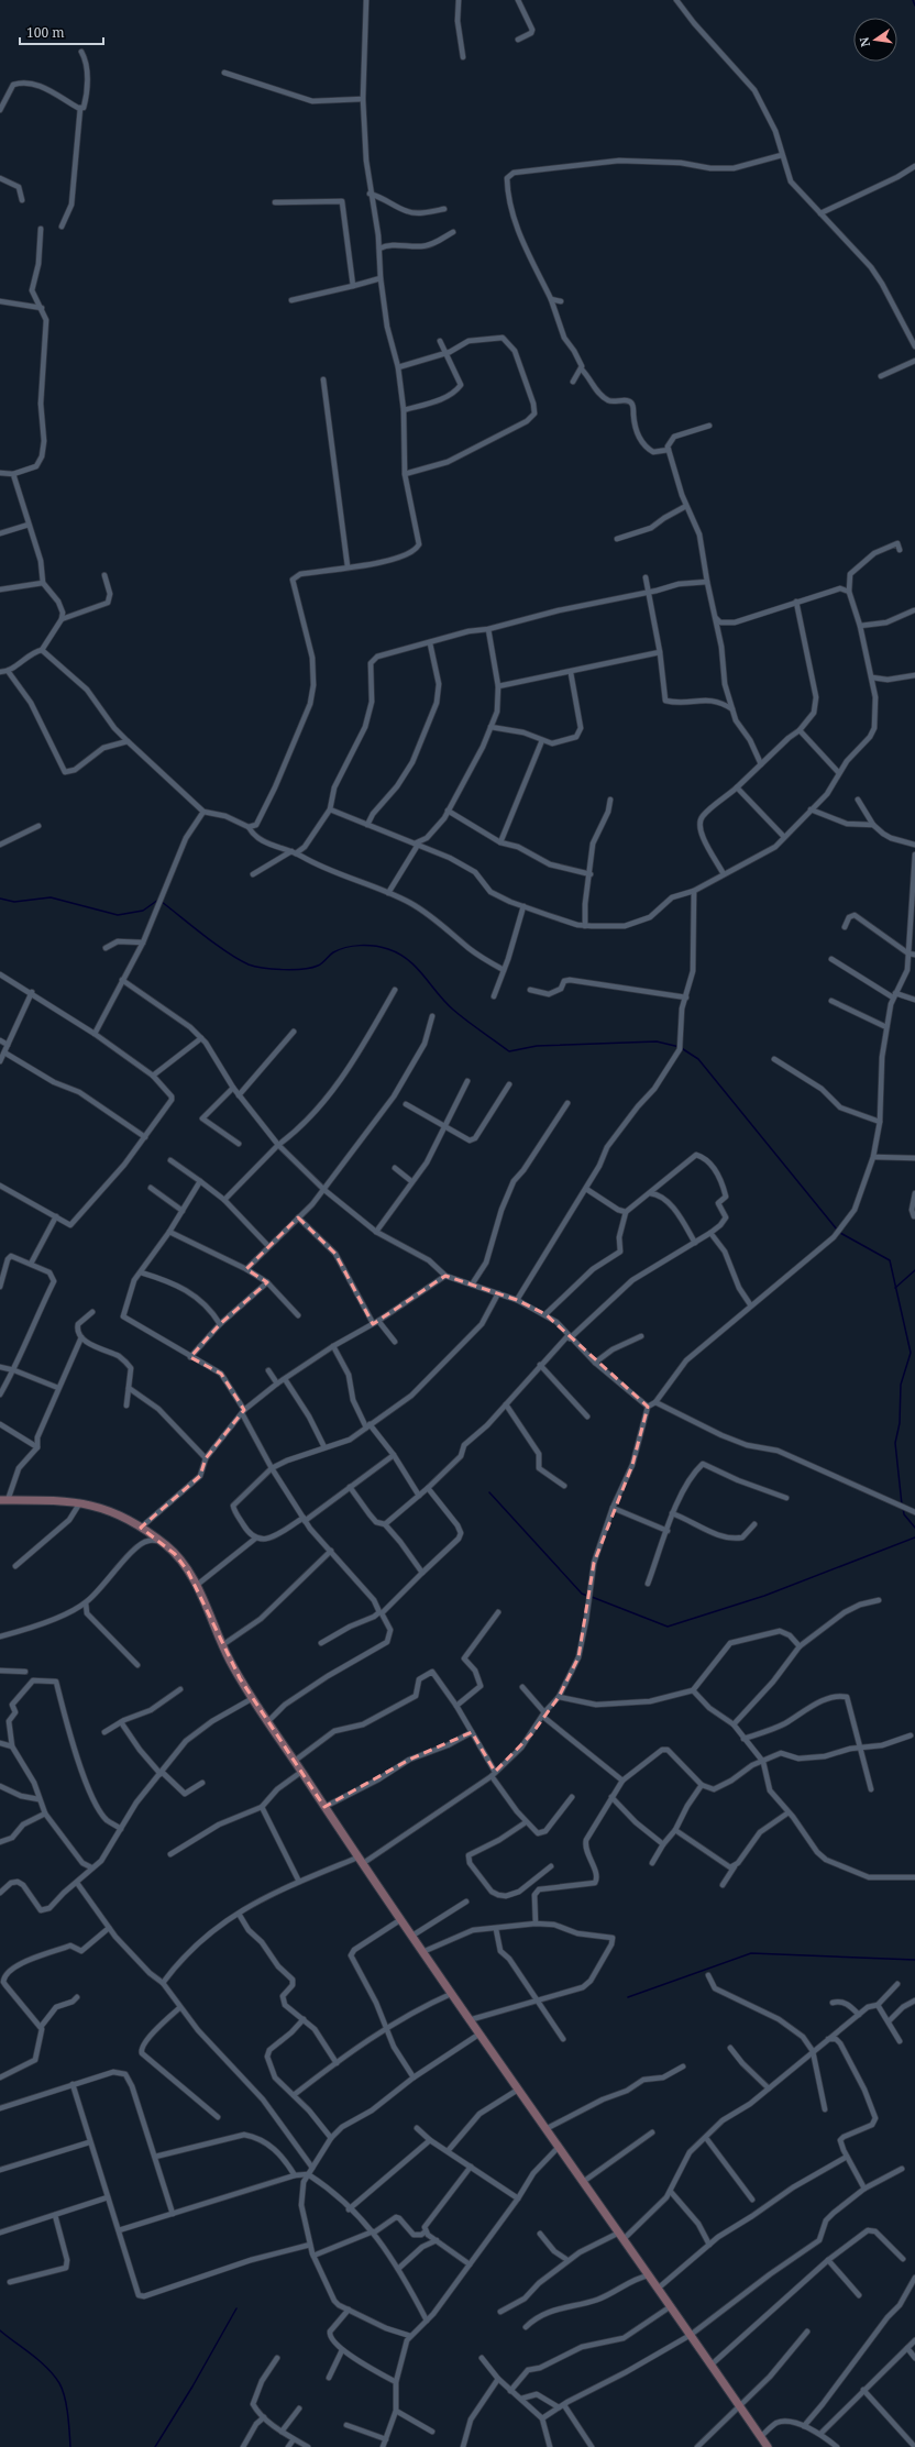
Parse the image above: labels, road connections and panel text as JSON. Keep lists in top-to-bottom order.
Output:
{
  "scale_bar": "100 m",
  "north": "left"
}
